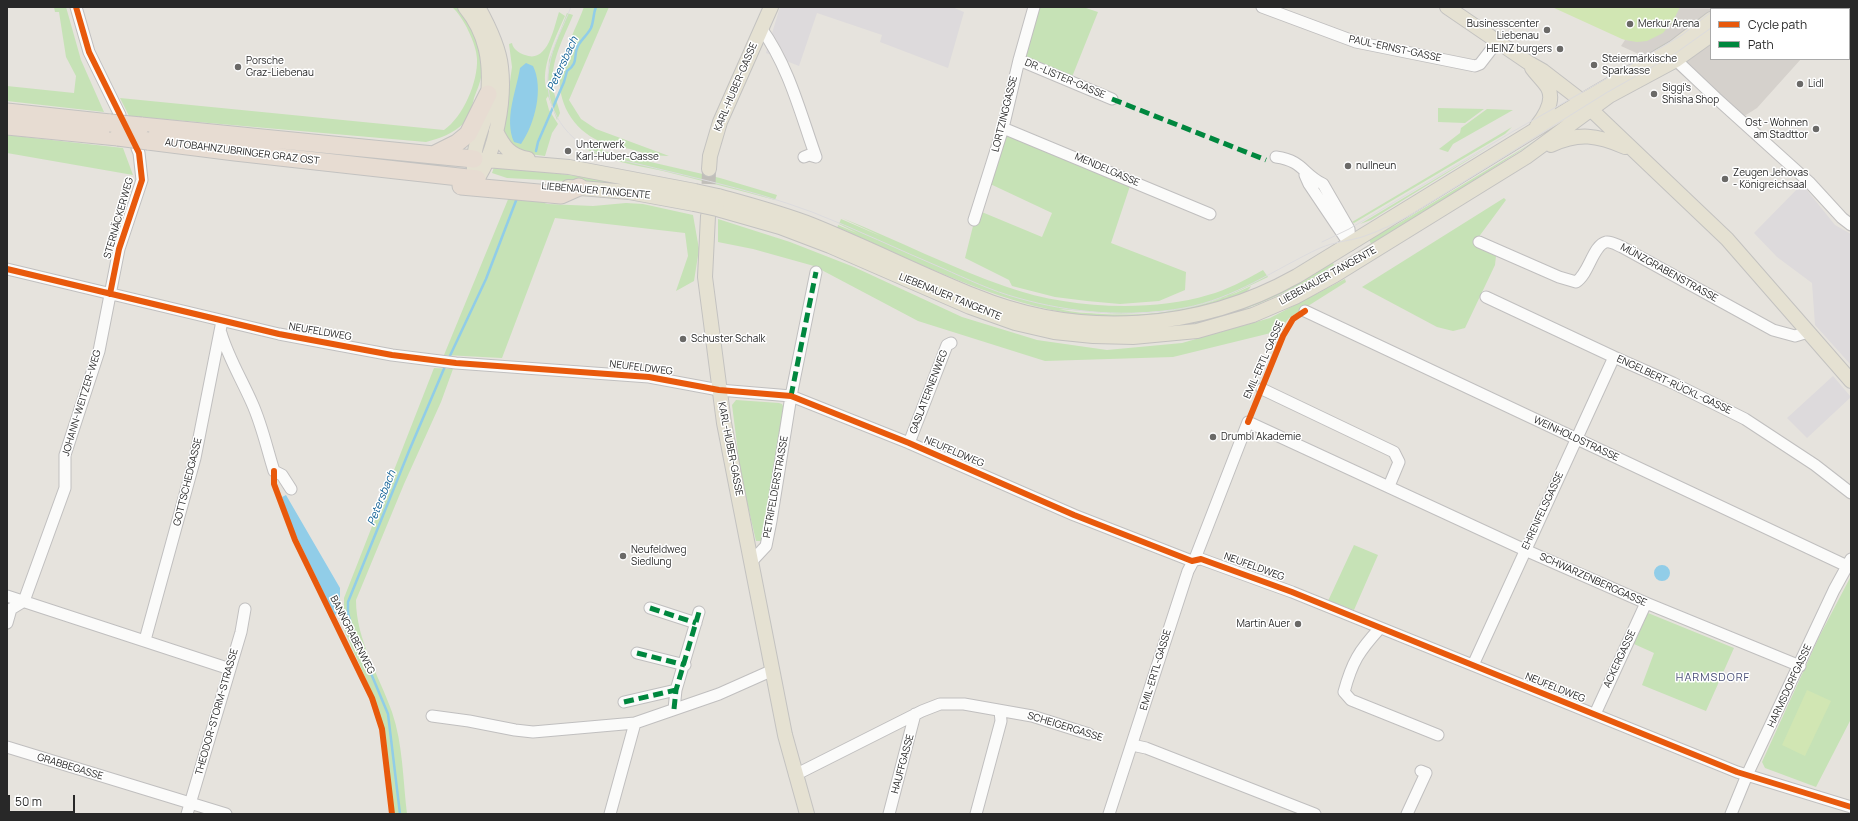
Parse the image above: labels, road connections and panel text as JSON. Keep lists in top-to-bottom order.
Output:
{
  "streets": {
    "highway": ["AUTOBAHNZUBRINGER GRAZ OST"],
    "main road": ["KARL-HUBER-GASSE", "LIEBENAUER TANGENTE"],
    "street": [
      "PAUL-ERNST-GASSE",
      "DR.-LISTER-GASSE",
      "LORTZINGGASSE",
      "MENDELGASSE",
      "STERNÄCKERWEG",
      "MÜNZGRABENSTRASSE",
      "NEUFELDWEG",
      "EMIL-ERTL-GASSE",
      "ENGELBERT-RÜCKL-GASSE",
      "GASLATERNENWEG",
      "JOHANN-WEITZER-WEG",
      "WEINHOLDSTRASSE",
      "GOTTSCHEDGASSE",
      "PETRIFELDERSTRASSE",
      "EHRENFELSGASSE",
      "SCHWARZENBERGGASSE",
      "ACKERGASSE",
      "HARMSDORFGASSE",
      "THEODOR-STORM-STRASSE",
      "SCHEIGERGASSE",
      "HAUFFGASSE",
      "GRABBEGASSE"
    ],
    "cycle path": ["BANNGRABENWEG"]
  },
  "crossings": [
    ["DR.-LISTER-GASSE", "LORTZINGGASSE"],
    ["KARL-HUBER-GASSE", "LIEBENAUER TANGENTE"],
    ["KARL-HUBER-GASSE", "NEUFELDWEG"],
    ["KARL-HUBER-GASSE", "PETRIFELDERSTRASSE"],
    ["LORTZINGGASSE", "MENDELGASSE"],
    ["AUTOBAHNZUBRINGER GRAZ OST", "LIEBENAUER TANGENTE"],
    ["AUTOBAHNZUBRINGER GRAZ OST", "STERNÄCKERWEG"],
    ["STERNÄCKERWEG", "NEUFELDWEG"],
    ["STERNÄCKERWEG", "JOHANN-WEITZER-WEG"],
    ["NEUFELDWEG", "EMIL-ERTL-GASSE"],
    ["NEUFELDWEG", "GASLATERNENWEG"],
    ["NEUFELDWEG", "JOHANN-WEITZER-WEG"],
    ["NEUFELDWEG", "GOTTSCHEDGASSE"],
    ["NEUFELDWEG", "PETRIFELDERSTRASSE"],
    ["NEUFELDWEG", "EHRENFELSGASSE"],
    ["NEUFELDWEG", "ACKERGASSE"],
    ["NEUFELDWEG", "HARMSDORFGASSE"],
    ["EMIL-ERTL-GASSE", "SCHWARZENBERGGASSE"],
    ["ENGELBERT-RÜCKL-GASSE", "EHRENFELSGASSE"],
    ["WEINHOLDSTRASSE", "EHRENFELSGASSE"],
    ["WEINHOLDSTRASSE", "HARMSDORFGASSE"],
    ["EHRENFELSGASSE", "SCHWARZENBERGGASSE"],
    ["SCHWARZENBERGGASSE", "ACKERGASSE"],
    ["SCHWARZENBERGGASSE", "HARMSDORFGASSE"],
    ["THEODOR-STORM-STRASSE", "GRABBEGASSE"],
    ["SCHEIGERGASSE", "HAUFFGASSE"]
  ],
  "districts": ["HARMSDORF"],
  "water": ["Petersbach"],
  "places": [
    "Merkur Arena",
    "Businesscenter Liebenau",
    "HEINZ burgers",
    "Steiermärkische Sparkasse",
    "Porsche Graz-Liebenau",
    "Lidl",
    "Siggi's Shisha Shop",
    "Ost - Wohnen am Stadttor",
    "Unterwerk Karl-Huber-Gasse",
    "nullneun",
    "Zeugen Jehovas - Königreichsaal",
    "Schuster Schalk",
    "Drumbl Akademie",
    "Neufeldweg Siedlung",
    "Martin Auer"
  ],
  "legend": ["Cycle path", "Path"],
  "scale_bar": "50 m"
}
